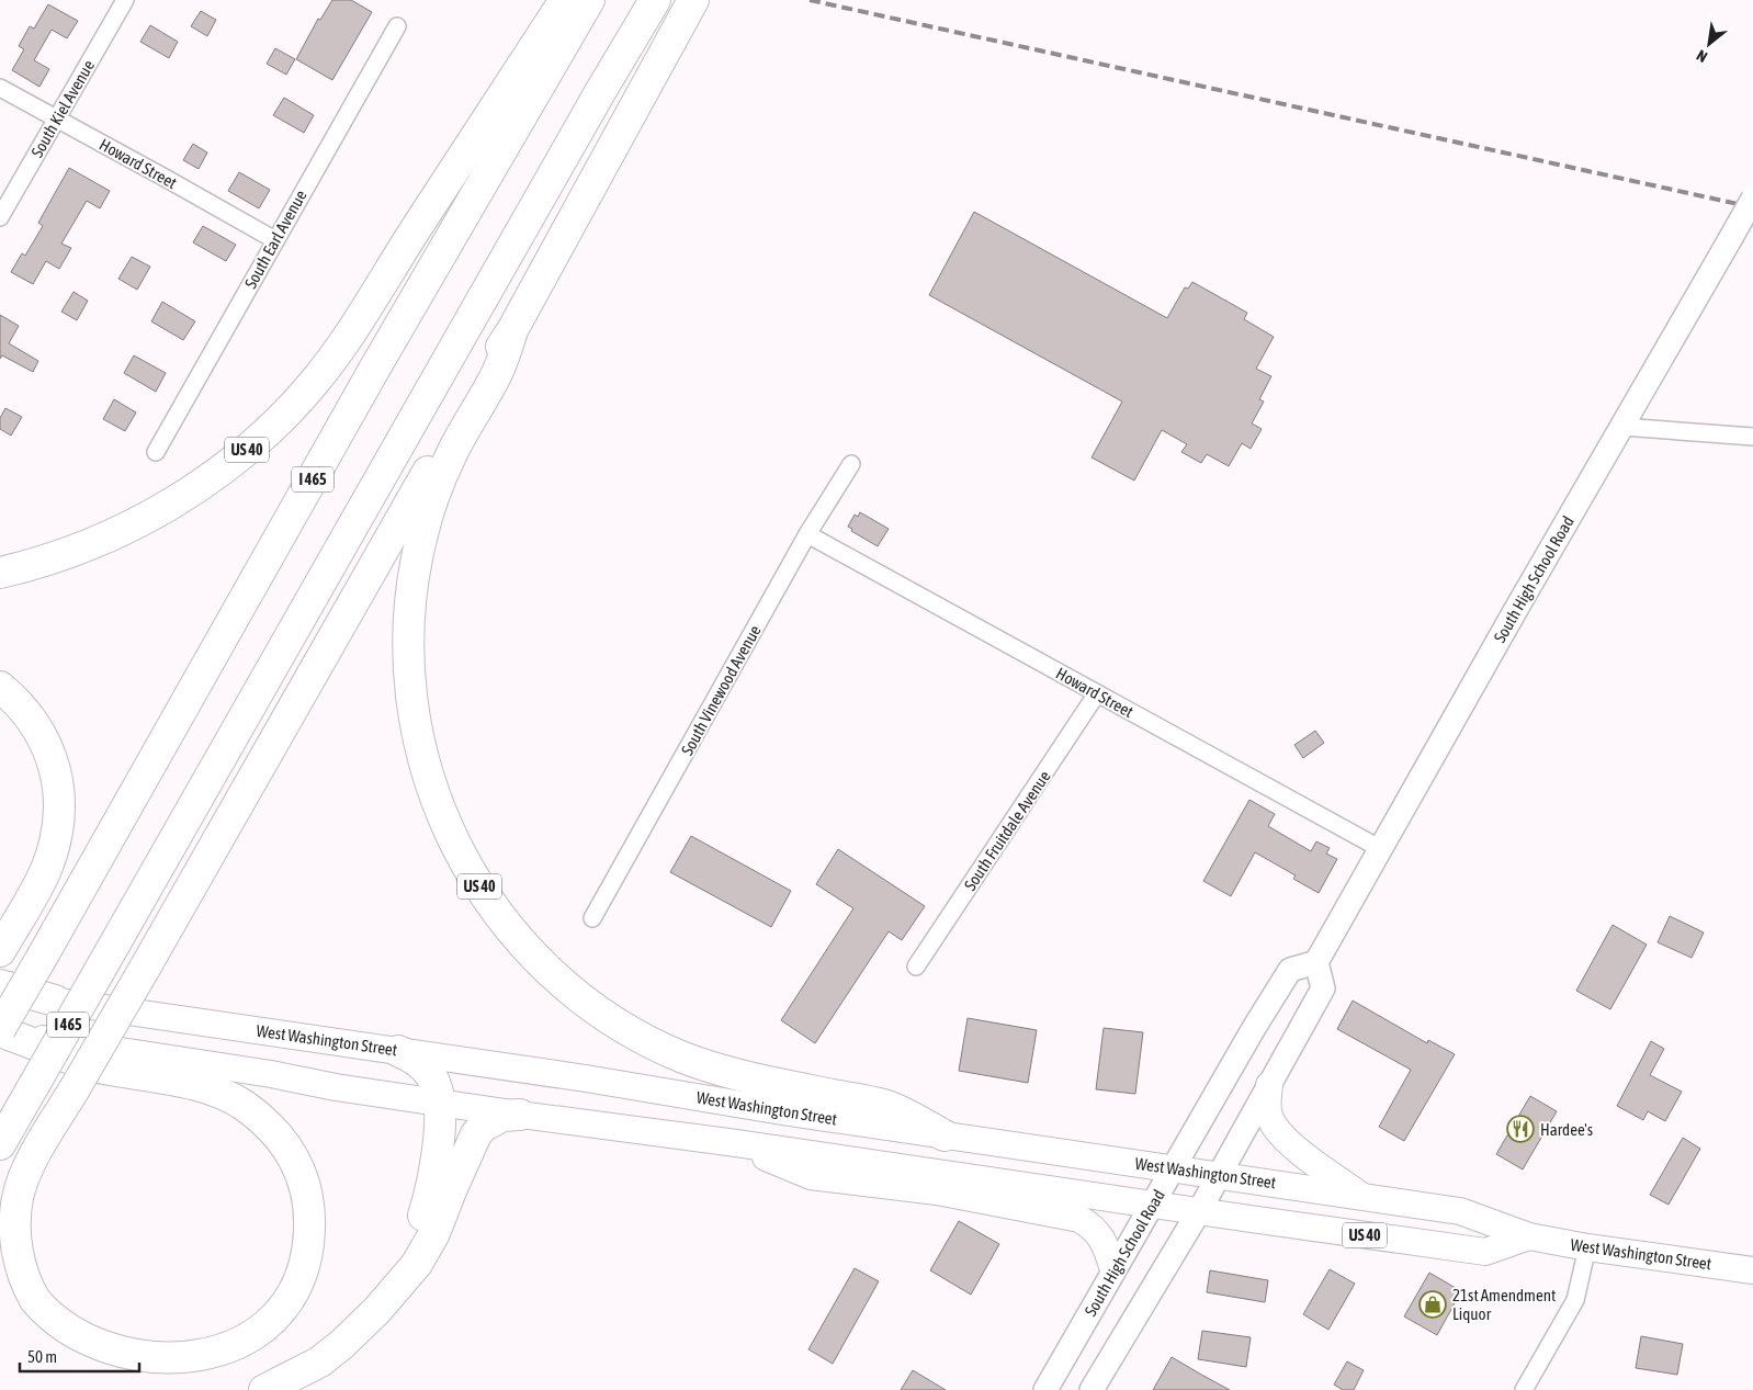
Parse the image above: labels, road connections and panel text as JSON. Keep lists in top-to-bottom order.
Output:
{
  "streets": {
    "highway": ["US 40", "I 465"],
    "main road": ["West Washington Street"],
    "street": [
      "South Kiel Avenue",
      "Howard Street",
      "South Earl Avenue",
      "South High School Road",
      "South Vinewood Avenue",
      "South Fruitdale Avenue"
    ]
  },
  "crossings": [
    ["South Kiel Avenue", "Howard Street"],
    ["Howard Street", "South Earl Avenue"],
    ["Howard Street", "South High School Road"],
    ["Howard Street", "South Vinewood Avenue"],
    ["Howard Street", "South Fruitdale Avenue"],
    ["US 40", "I 465"],
    ["US 40", "West Washington Street"],
    ["I 465", "West Washington Street"],
    ["South High School Road", "West Washington Street"]
  ],
  "places": {
    "restaurant": ["Hardee's"],
    "shop": ["21st Amendment Liquor"]
  },
  "scale_bar": "50 m",
  "north": "bottom left"
}
